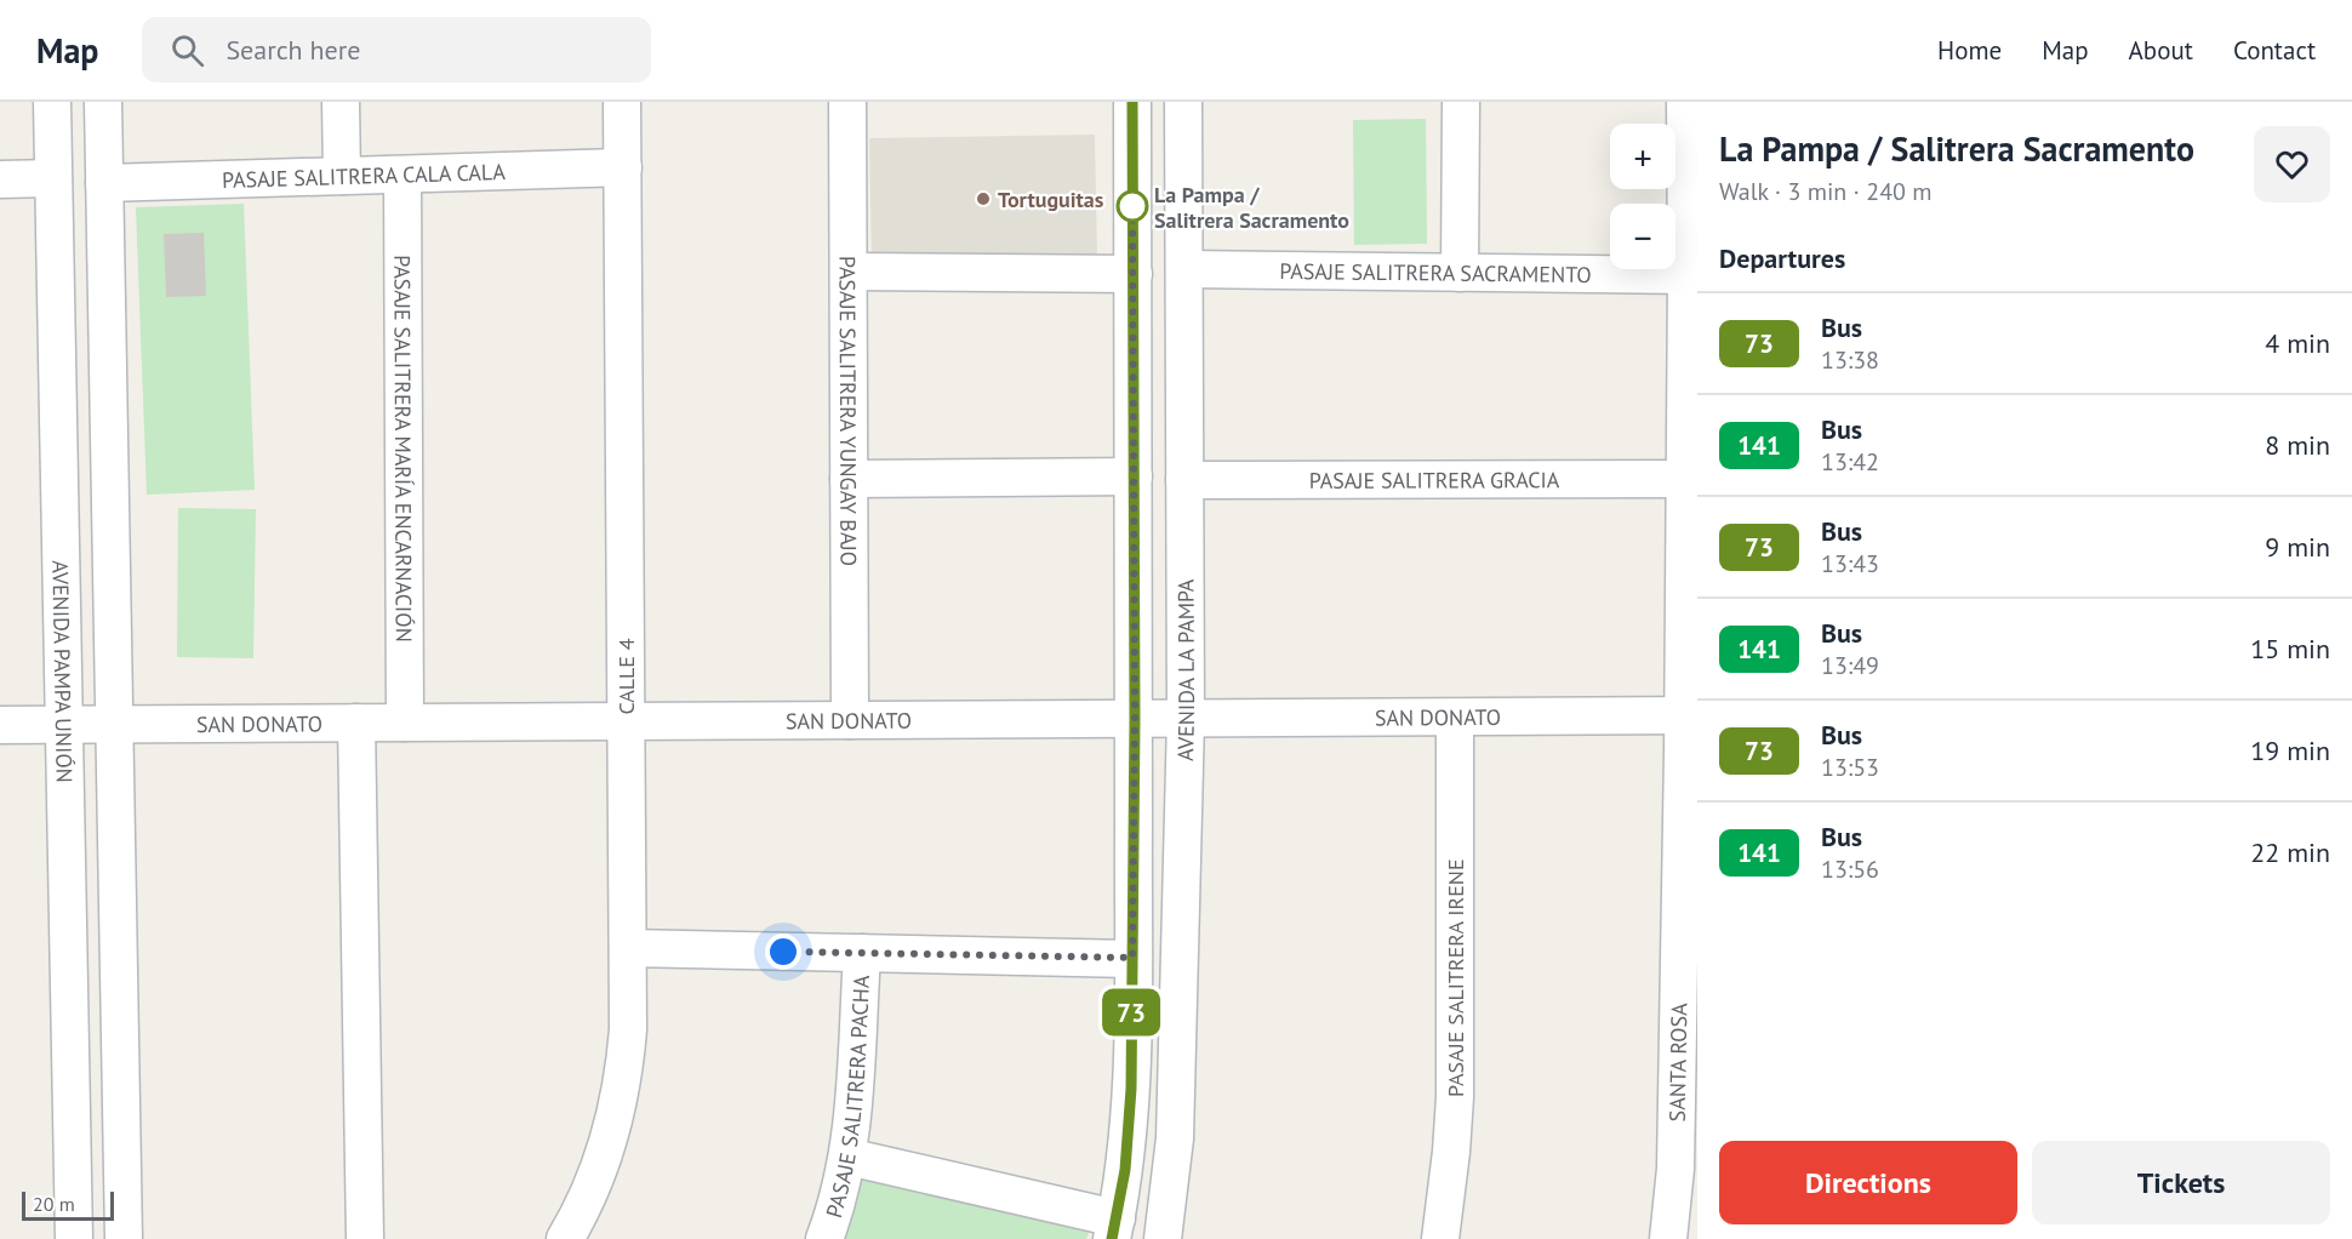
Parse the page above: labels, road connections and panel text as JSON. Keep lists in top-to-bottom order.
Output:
{
  "streets": {
    "street": [
      "PASAJE SALITRERA CALA CALA",
      "PASAJE SALITRERA SACRAMENTO",
      "PASAJE SALITRERA YUNGAY BAJO",
      "PASAJE SALITRERA MARÍA ENCARNACIÓN",
      "PASAJE SALITRERA GRACIA",
      "AVENIDA PAMPA UNIÓN",
      "AVENIDA LA PAMPA",
      "CALLE 4",
      "SAN DONATO",
      "PASAJE SALITRERA IRENE",
      "SANTA ROSA",
      "PASAJE SALITRERA PACHA"
    ]
  },
  "crossings": [
    ["PASAJE SALITRERA CALA CALA", "PASAJE SALITRERA MARÍA ENCARNACIÓN"],
    ["PASAJE SALITRERA CALA CALA", "CALLE 4"],
    ["PASAJE SALITRERA SACRAMENTO", "AVENIDA LA PAMPA"],
    ["PASAJE SALITRERA SACRAMENTO", "SANTA ROSA"],
    ["PASAJE SALITRERA YUNGAY BAJO", "SAN DONATO"],
    ["PASAJE SALITRERA MARÍA ENCARNACIÓN", "SAN DONATO"],
    ["PASAJE SALITRERA GRACIA", "AVENIDA LA PAMPA"],
    ["PASAJE SALITRERA GRACIA", "SANTA ROSA"],
    ["AVENIDA PAMPA UNIÓN", "SAN DONATO"],
    ["AVENIDA LA PAMPA", "SAN DONATO"],
    ["CALLE 4", "SAN DONATO"],
    ["SAN DONATO", "PASAJE SALITRERA IRENE"],
    ["SAN DONATO", "SANTA ROSA"]
  ],
  "places": ["Tortuguitas", "La Pampa / Salitrera Sacramento"],
  "lines": ["bus line 73"],
  "scale_bar": "20 m",
  "page": {
    "header": "Map",
    "search": "Search here",
    "nav": [
      "Home",
      "Map",
      "About",
      "Contact"
    ],
    "on_map": "73",
    "heading": [
      ["La Pampa / Salitrera Sacramento", "Walk · 3 min · 240 m"],
      "Departures"
    ],
    "map_buttons": ["+", "−"],
    "list": [
      {
        "mark": "73",
        "name": "Bus",
        "note": "13:38",
        "value": "4 min"
      },
      {
        "mark": "141",
        "name": "Bus",
        "note": "13:42",
        "value": "8 min"
      },
      {
        "mark": "73",
        "name": "Bus",
        "note": "13:43",
        "value": "9 min"
      },
      {
        "mark": "141",
        "name": "Bus",
        "note": "13:49",
        "value": "15 min"
      },
      {
        "mark": "73",
        "name": "Bus",
        "note": "13:53",
        "value": "19 min"
      },
      {
        "mark": "141",
        "name": "Bus",
        "note": "13:56",
        "value": "22 min"
      }
    ],
    "buttons": ["Directions", "Tickets"],
    "scale": "20 m"
  }
}
